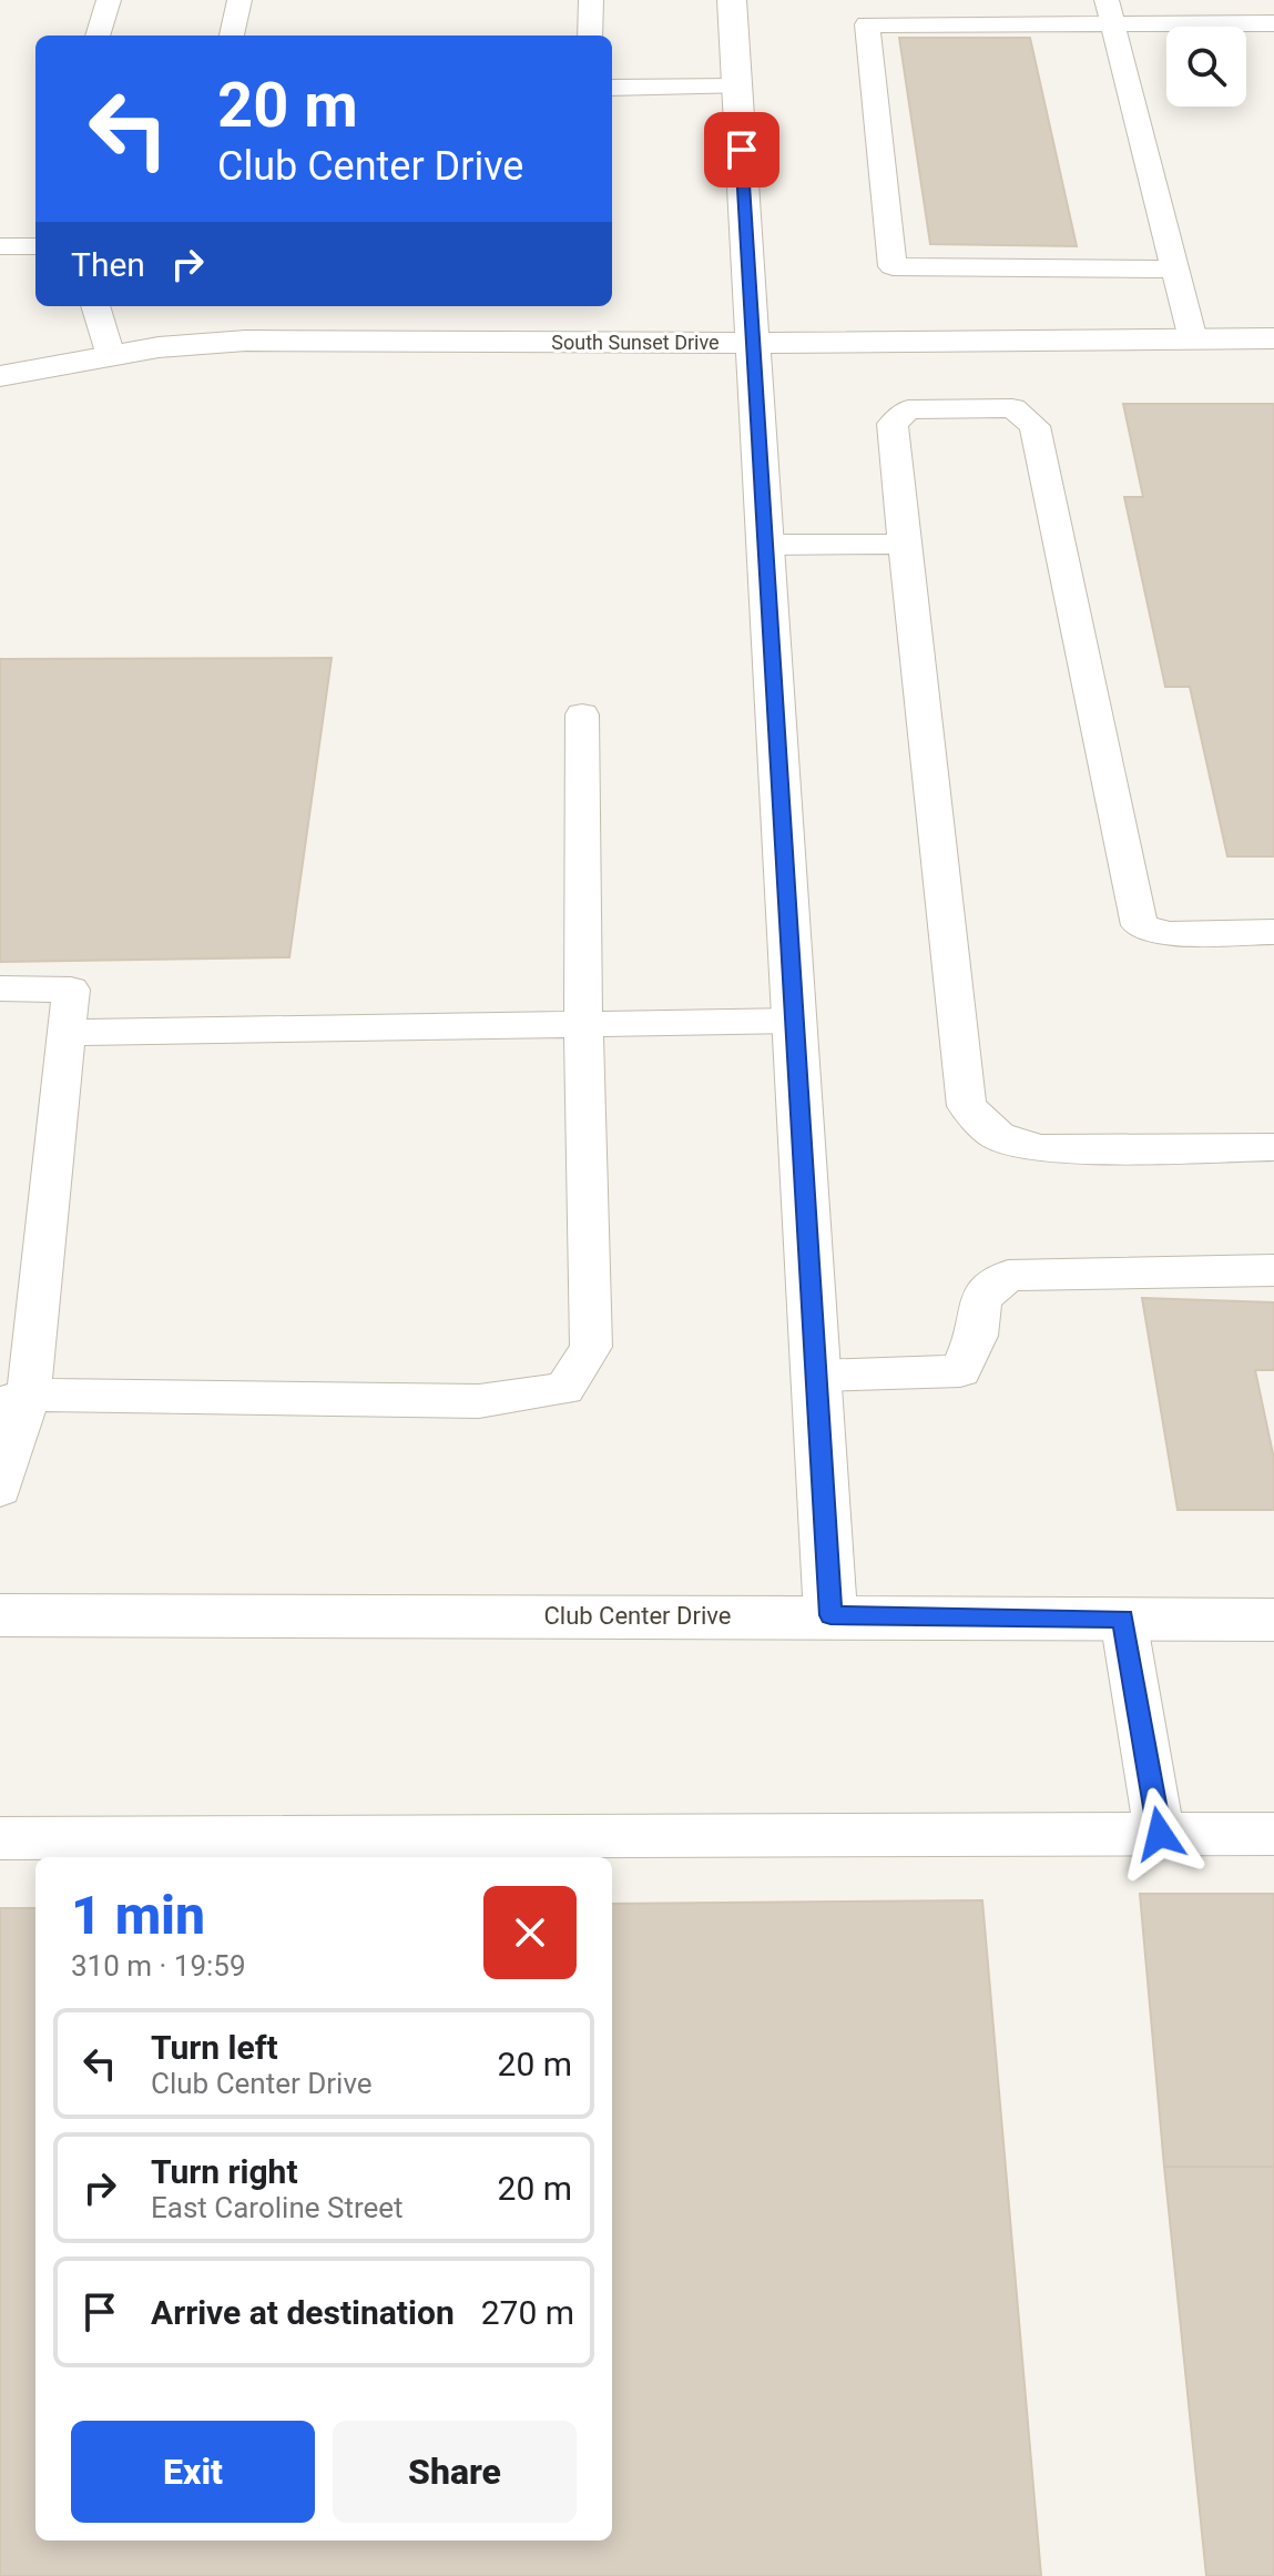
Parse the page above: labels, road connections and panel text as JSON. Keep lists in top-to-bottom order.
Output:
{
  "streets": {
    "street": ["South Sunset Drive", "Club Center Drive"]
  },
  "page": {
    "turn": ["20 m", "Club Center Drive"],
    "then": "Then",
    "heading": ["1 min", "310 m · 19:59"],
    "list": [
      {
        "name": "Turn left",
        "note": "Club Center Drive",
        "value": "20 m"
      },
      {
        "name": "Turn right",
        "note": "East Caroline Street",
        "value": "20 m"
      },
      {
        "name": "Arrive at destination",
        "value": "270 m"
      }
    ],
    "buttons": ["Exit", "Share"]
  }
}
